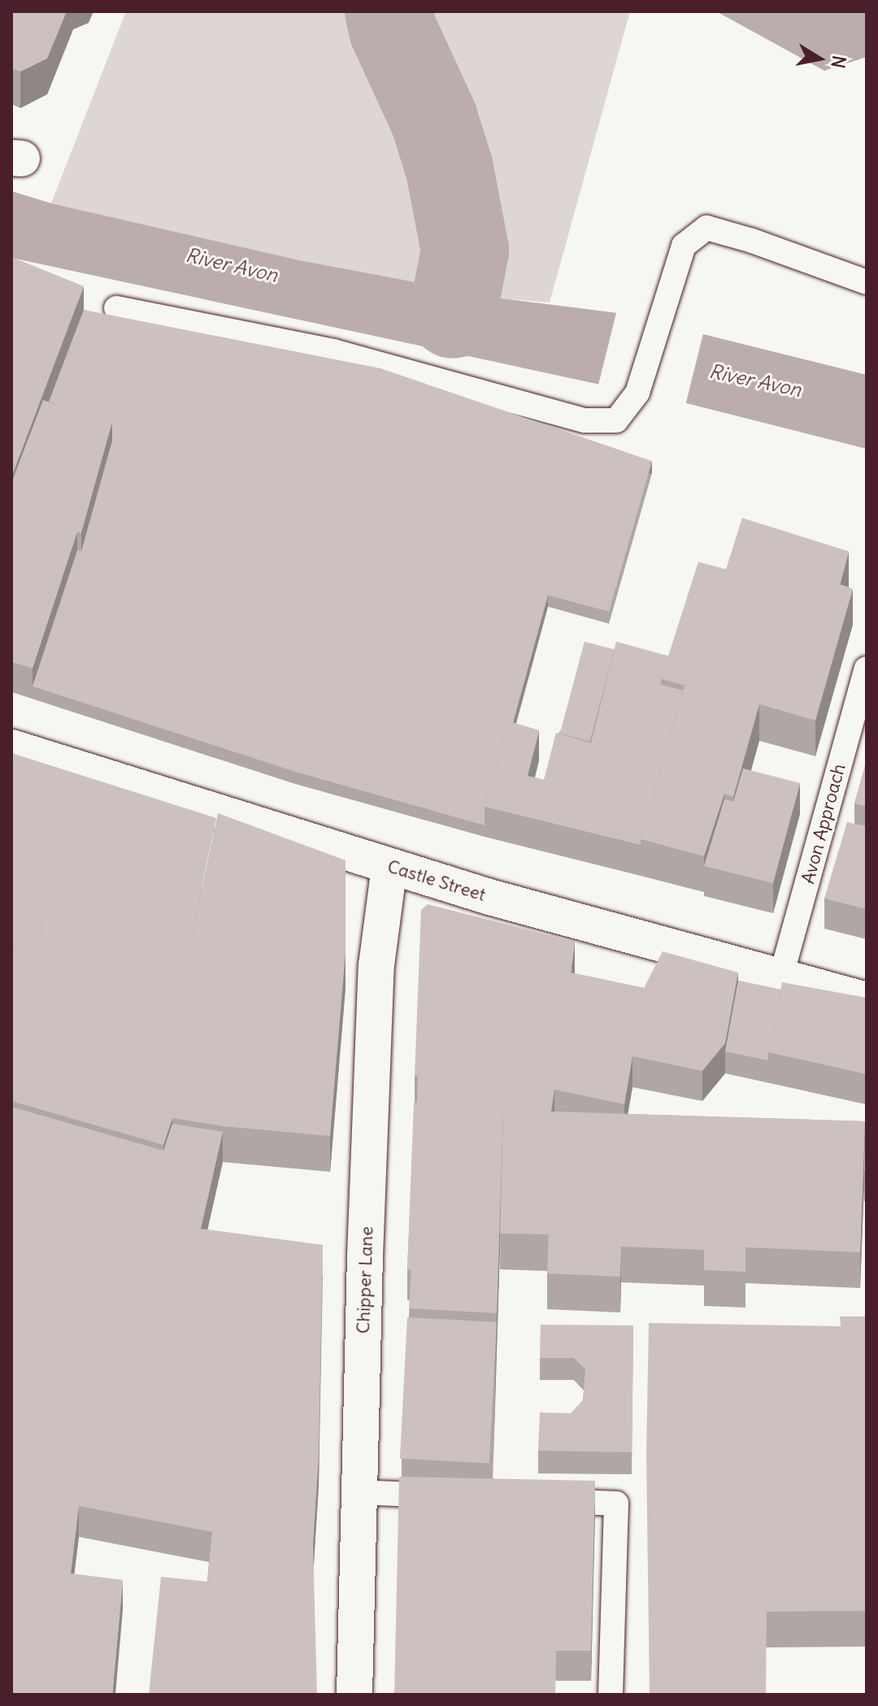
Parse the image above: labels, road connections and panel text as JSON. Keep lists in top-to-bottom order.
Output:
{
  "streets": {
    "street": ["Castle Street", "Chipper Lane"],
    "lane": ["Avon Approach"]
  },
  "crossings": [
    ["Avon Approach", "Castle Street"],
    ["Castle Street", "Chipper Lane"]
  ],
  "water": ["River Avon"],
  "north": "right"
}
